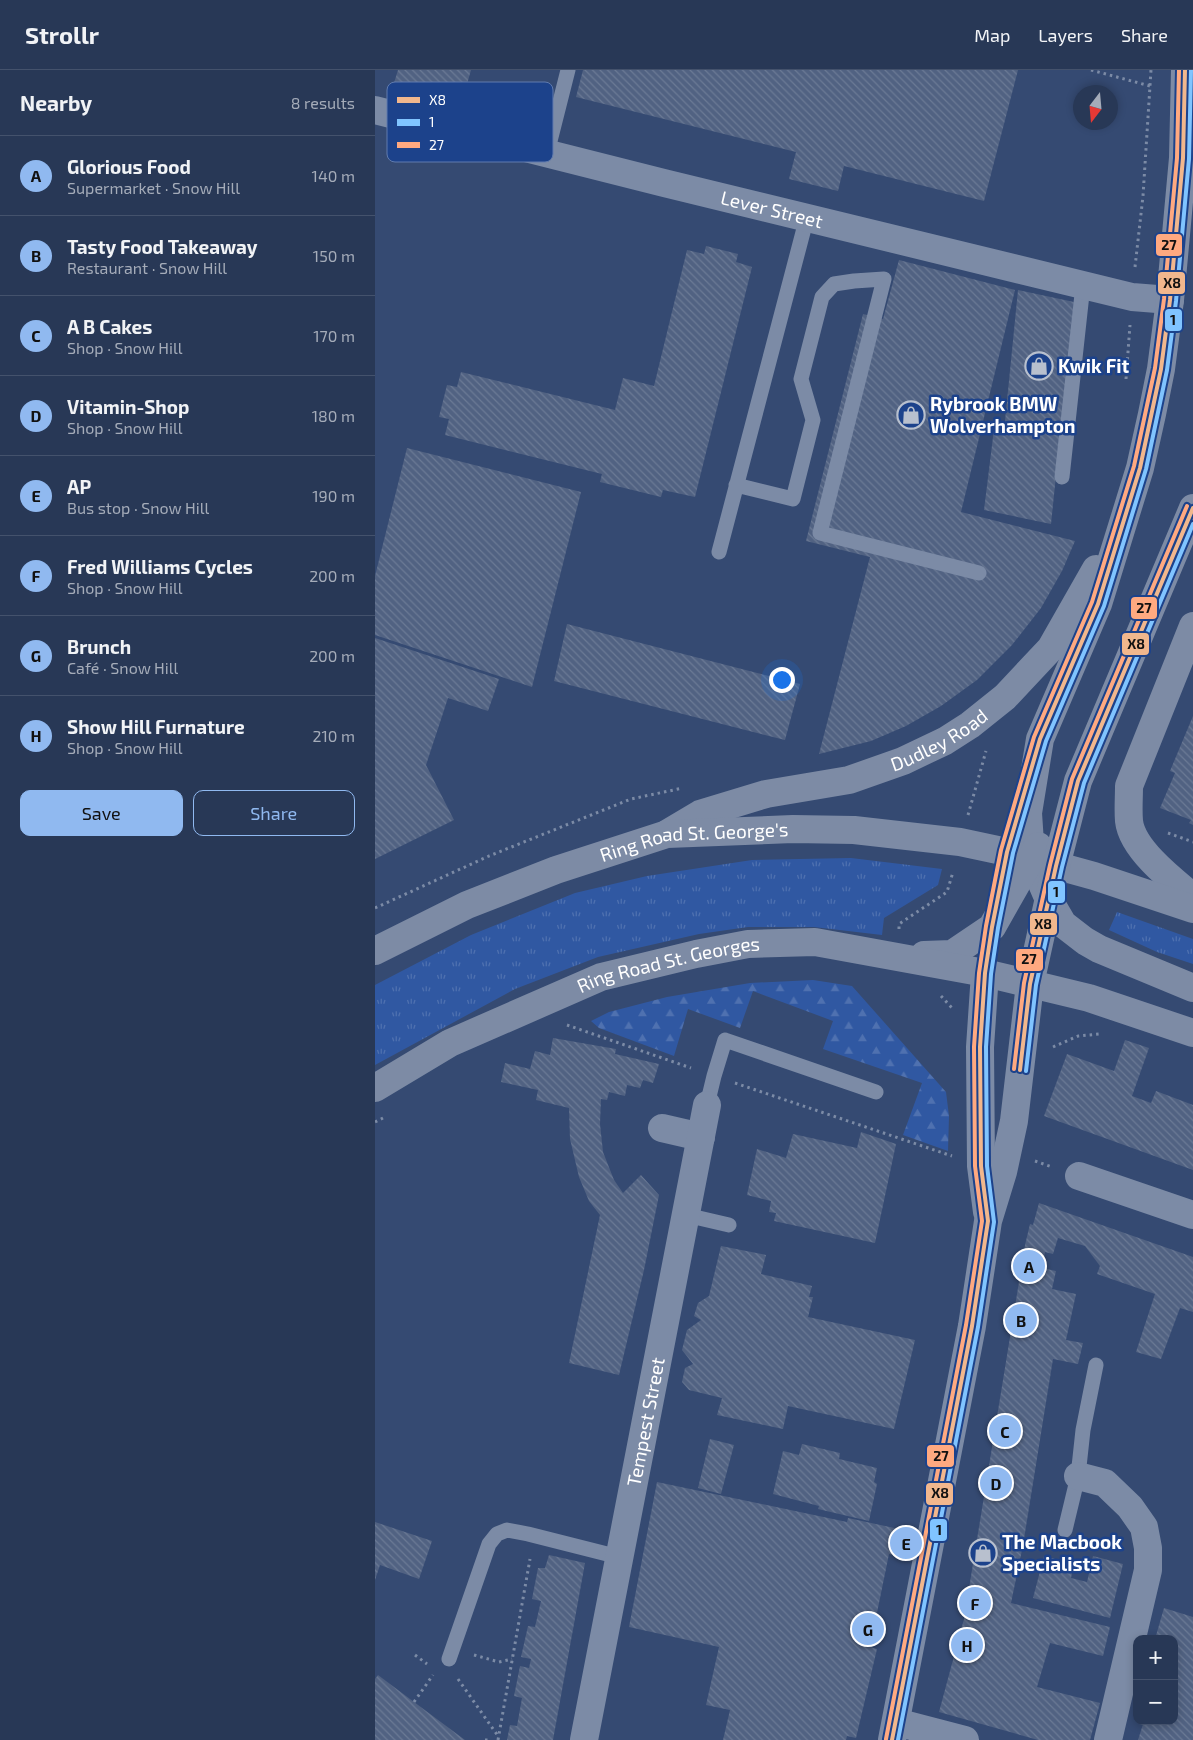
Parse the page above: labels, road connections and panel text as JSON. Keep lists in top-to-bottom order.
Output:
{
  "streets": {
    "highway": ["Dudley Road", "Ring Road St. George's", "Ring Road St. Georges"],
    "street": ["Lever Street", "Tempest Street"]
  },
  "crossings": [
    ["Dudley Road", "Ring Road St. George's"]
  ],
  "places": {
    "shop": ["Kwik Fit", "Rybrook BMW Wolverhampton", "The Macbook Specialists"]
  },
  "lines": ["transit line X8", "transit line 1", "transit line 27"],
  "legend": ["X8", "1", "27"],
  "north": "bottom",
  "page": {
    "header": "Strollr",
    "nav": ["Map", "Layers", "Share"],
    "heading": ["Nearby", "8 results"],
    "list": [
      {
        "mark": "A",
        "name": "Glorious Food",
        "note": "Supermarket · Snow Hill",
        "value": "140 m"
      },
      {
        "mark": "B",
        "name": "Tasty Food Takeaway",
        "note": "Restaurant · Snow Hill",
        "value": "150 m"
      },
      {
        "mark": "C",
        "name": "A B Cakes",
        "note": "Shop · Snow Hill",
        "value": "170 m"
      },
      {
        "mark": "D",
        "name": "Vitamin-Shop",
        "note": "Shop · Snow Hill",
        "value": "180 m"
      },
      {
        "mark": "E",
        "name": "AP",
        "note": "Bus stop · Snow Hill",
        "value": "190 m"
      },
      {
        "mark": "F",
        "name": "Fred Williams Cycles",
        "note": "Shop · Snow Hill",
        "value": "200 m"
      },
      {
        "mark": "G",
        "name": "Brunch",
        "note": "Café · Snow Hill",
        "value": "200 m"
      },
      {
        "mark": "H",
        "name": "Show Hill Furnature",
        "note": "Shop · Snow Hill",
        "value": "210 m"
      }
    ],
    "buttons": ["Save", "Share"],
    "pins": [
      "A",
      "B",
      "C",
      "D",
      "E",
      "F",
      "G",
      "H"
    ],
    "map_buttons": ["+", "−"]
  }
}
